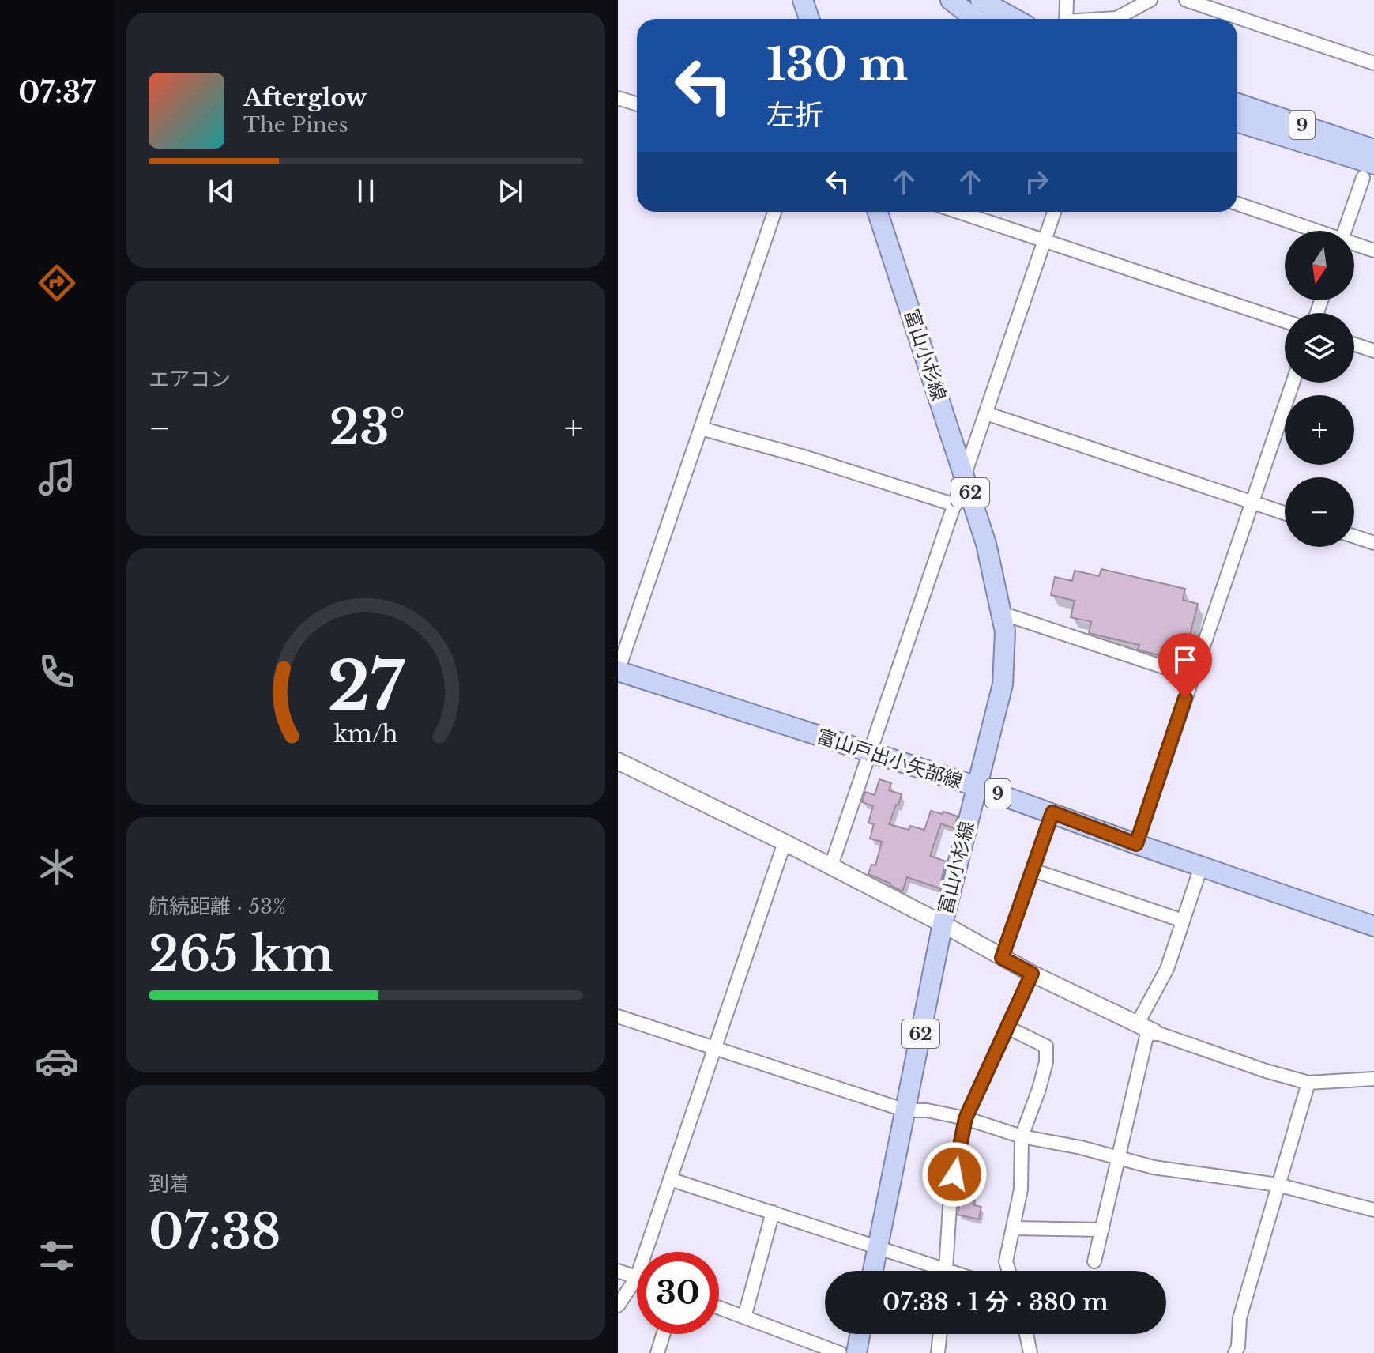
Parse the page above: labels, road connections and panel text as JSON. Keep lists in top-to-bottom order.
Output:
{
  "streets": {
    "main road": [
      "9",
      "富山小杉線",
      "62",
      "富山戸出小矢部線"
    ]
  },
  "crossings": [
    ["富山小杉線", "富山戸出小矢部線"]
  ],
  "north": "bottom",
  "page": {
    "tabs": "07:37",
    "turn": ["130 m", "左折"],
    "song": ["Afterglow", "The Pines"],
    "map_buttons": ["+", "−"],
    "tile": [
      "エアコン",
      ["航続距離 · 53%", "265 km"],
      ["到着", "07:38"]
    ],
    "heat": ["−", "23°", "+"],
    "limit": "30",
    "trip": "07:38 · 1 分 · 380 m",
    "gauge": ["27", "km/h"]
  }
}
